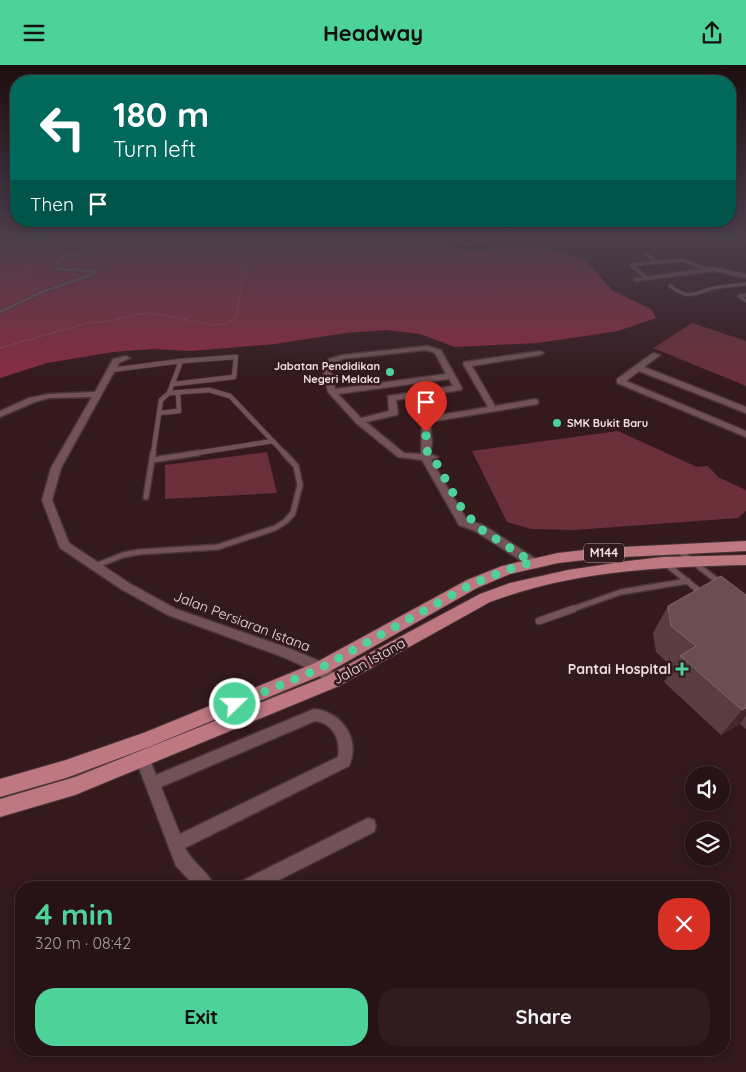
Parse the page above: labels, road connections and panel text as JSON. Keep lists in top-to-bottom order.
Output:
{
  "streets": {
    "main road": ["M144", "Jalan Istana"],
    "street": ["Jalan Persiaran Istana"]
  },
  "crossings": [
    ["Jalan Persiaran Istana", "Jalan Istana"]
  ],
  "places": {
    "other": ["Jabatan Pendidikan Negeri Melaka", "SMK Bukit Baru"],
    "health": ["Pantai Hospital"]
  },
  "page": {
    "header": "Headway",
    "turn": ["180 m", "Turn left"],
    "then": "Then",
    "heading": ["4 min", "320 m · 08:42"],
    "buttons": ["Exit", "Share"]
  }
}
